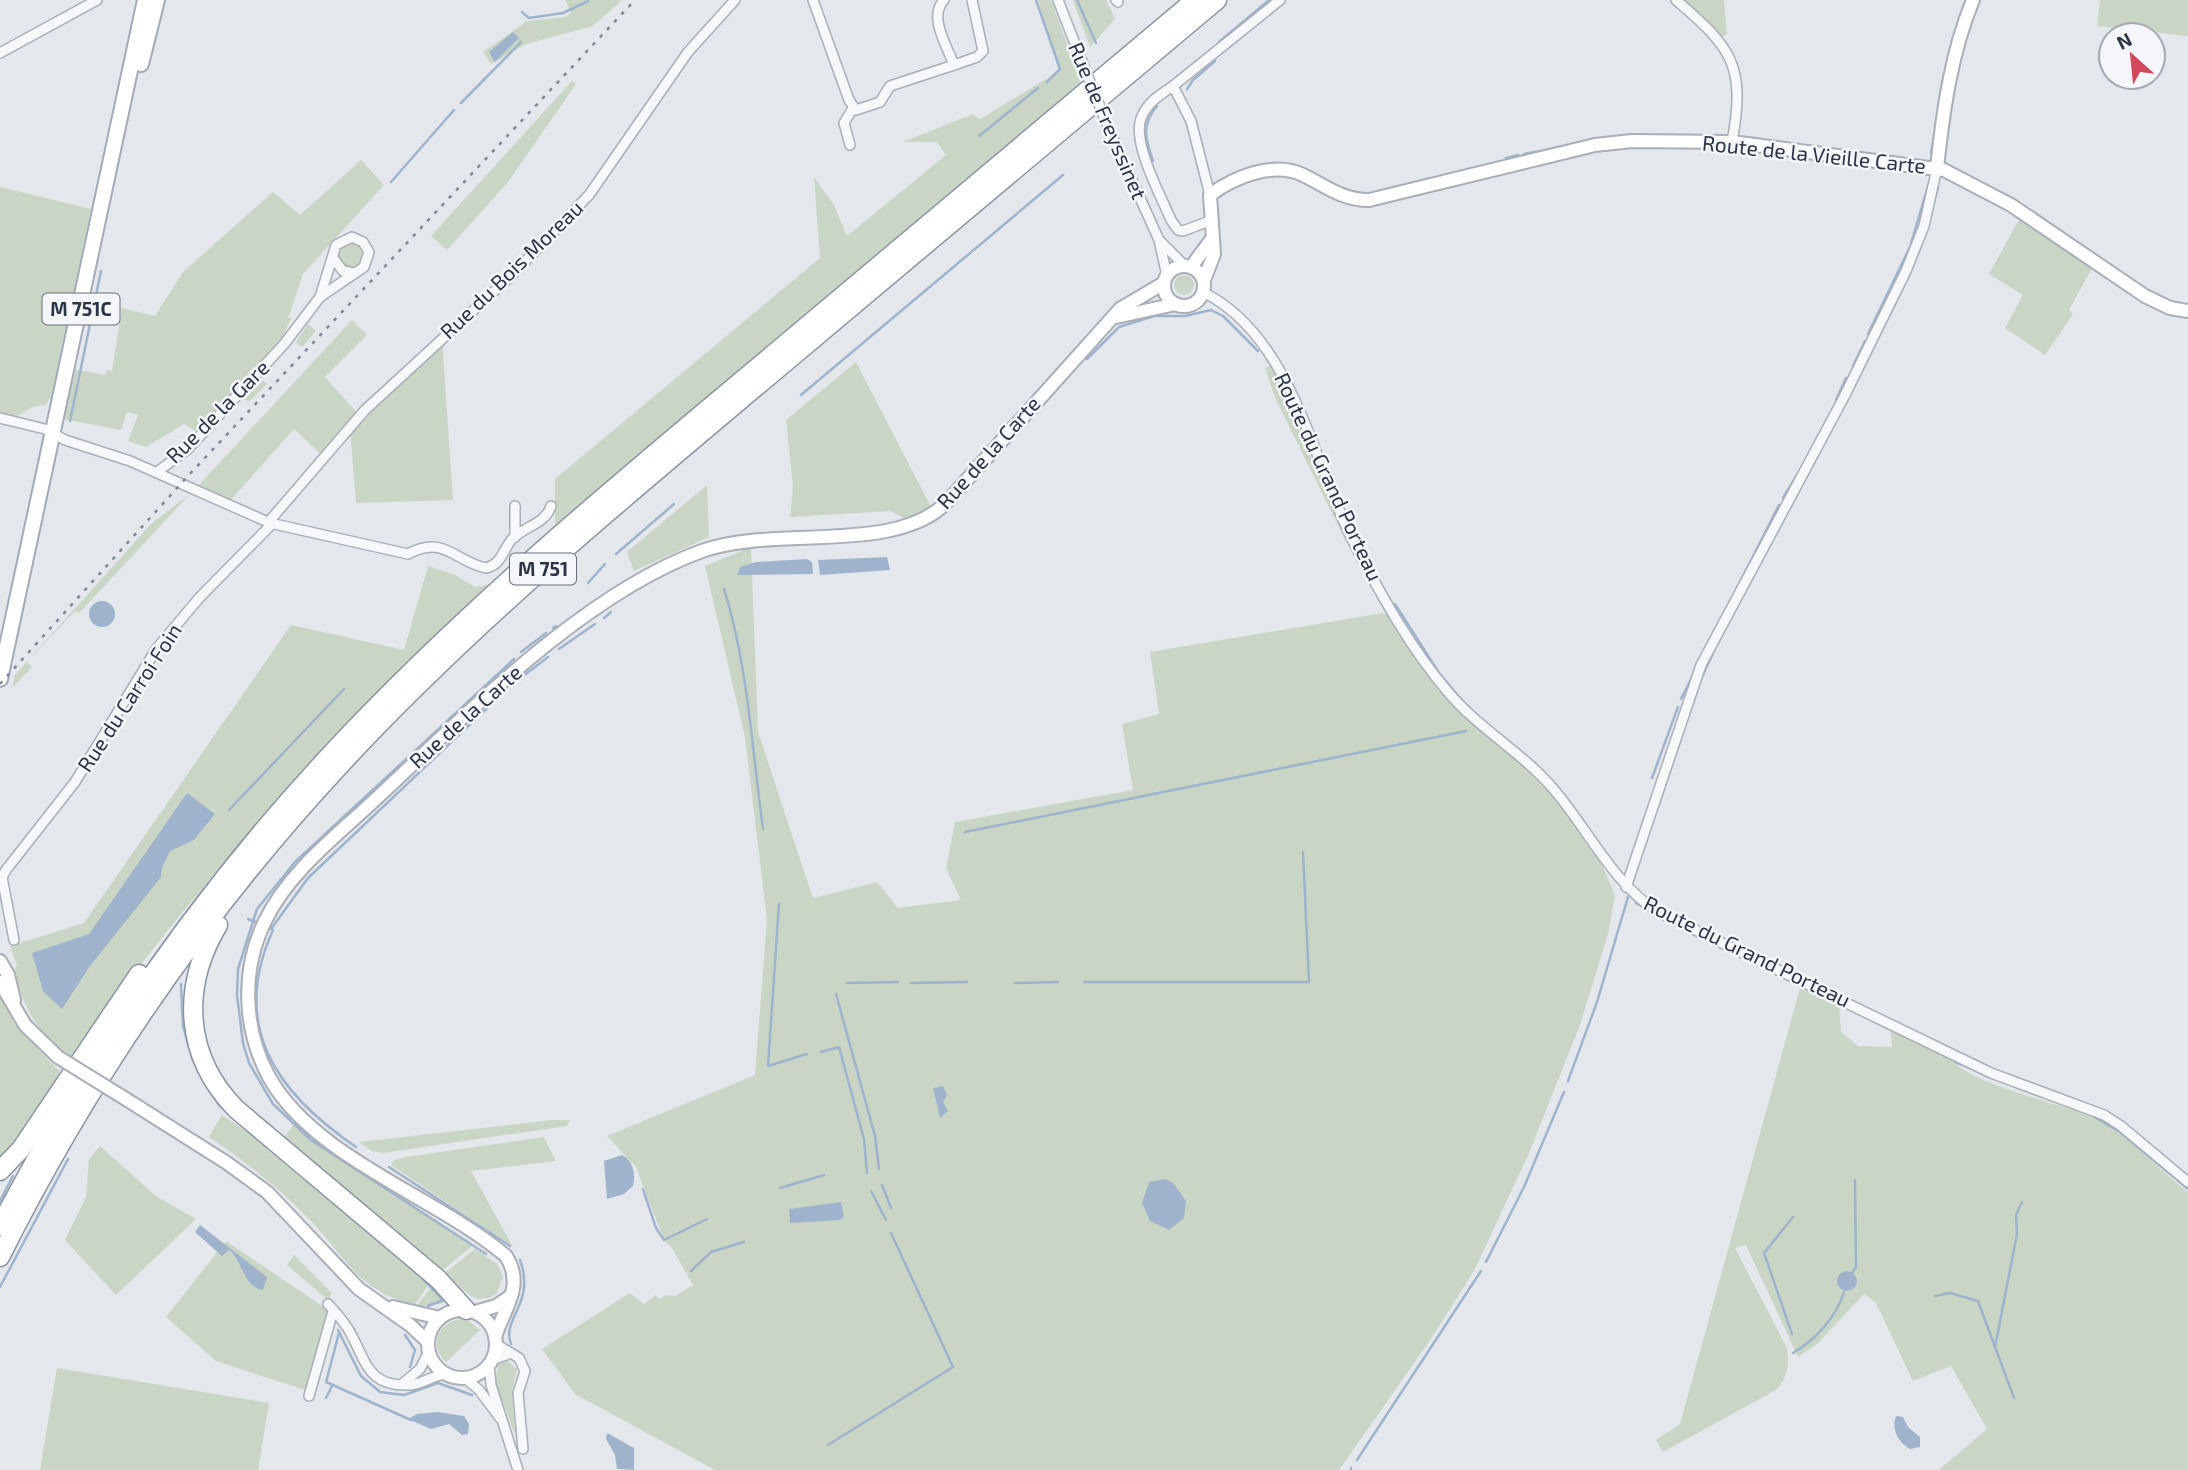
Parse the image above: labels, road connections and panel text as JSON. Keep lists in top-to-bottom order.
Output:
{
  "streets": {
    "highway": ["M 751"],
    "main road": ["M 751C"],
    "street": [
      "Rue de Freyssinet",
      "Route de la Vieille Carte",
      "Rue du Bois Moreau",
      "Rue de la Gare",
      "Rue de la Carte",
      "Route du Grand Porteau",
      "Rue du Carroi Foin"
    ]
  },
  "crossings": [
    ["Rue du Bois Moreau", "Rue du Carroi Foin"],
    ["M 751C", "Rue de la Gare"],
    ["Rue de la Carte", "Route du Grand Porteau"]
  ],
  "north": "top left"
}
